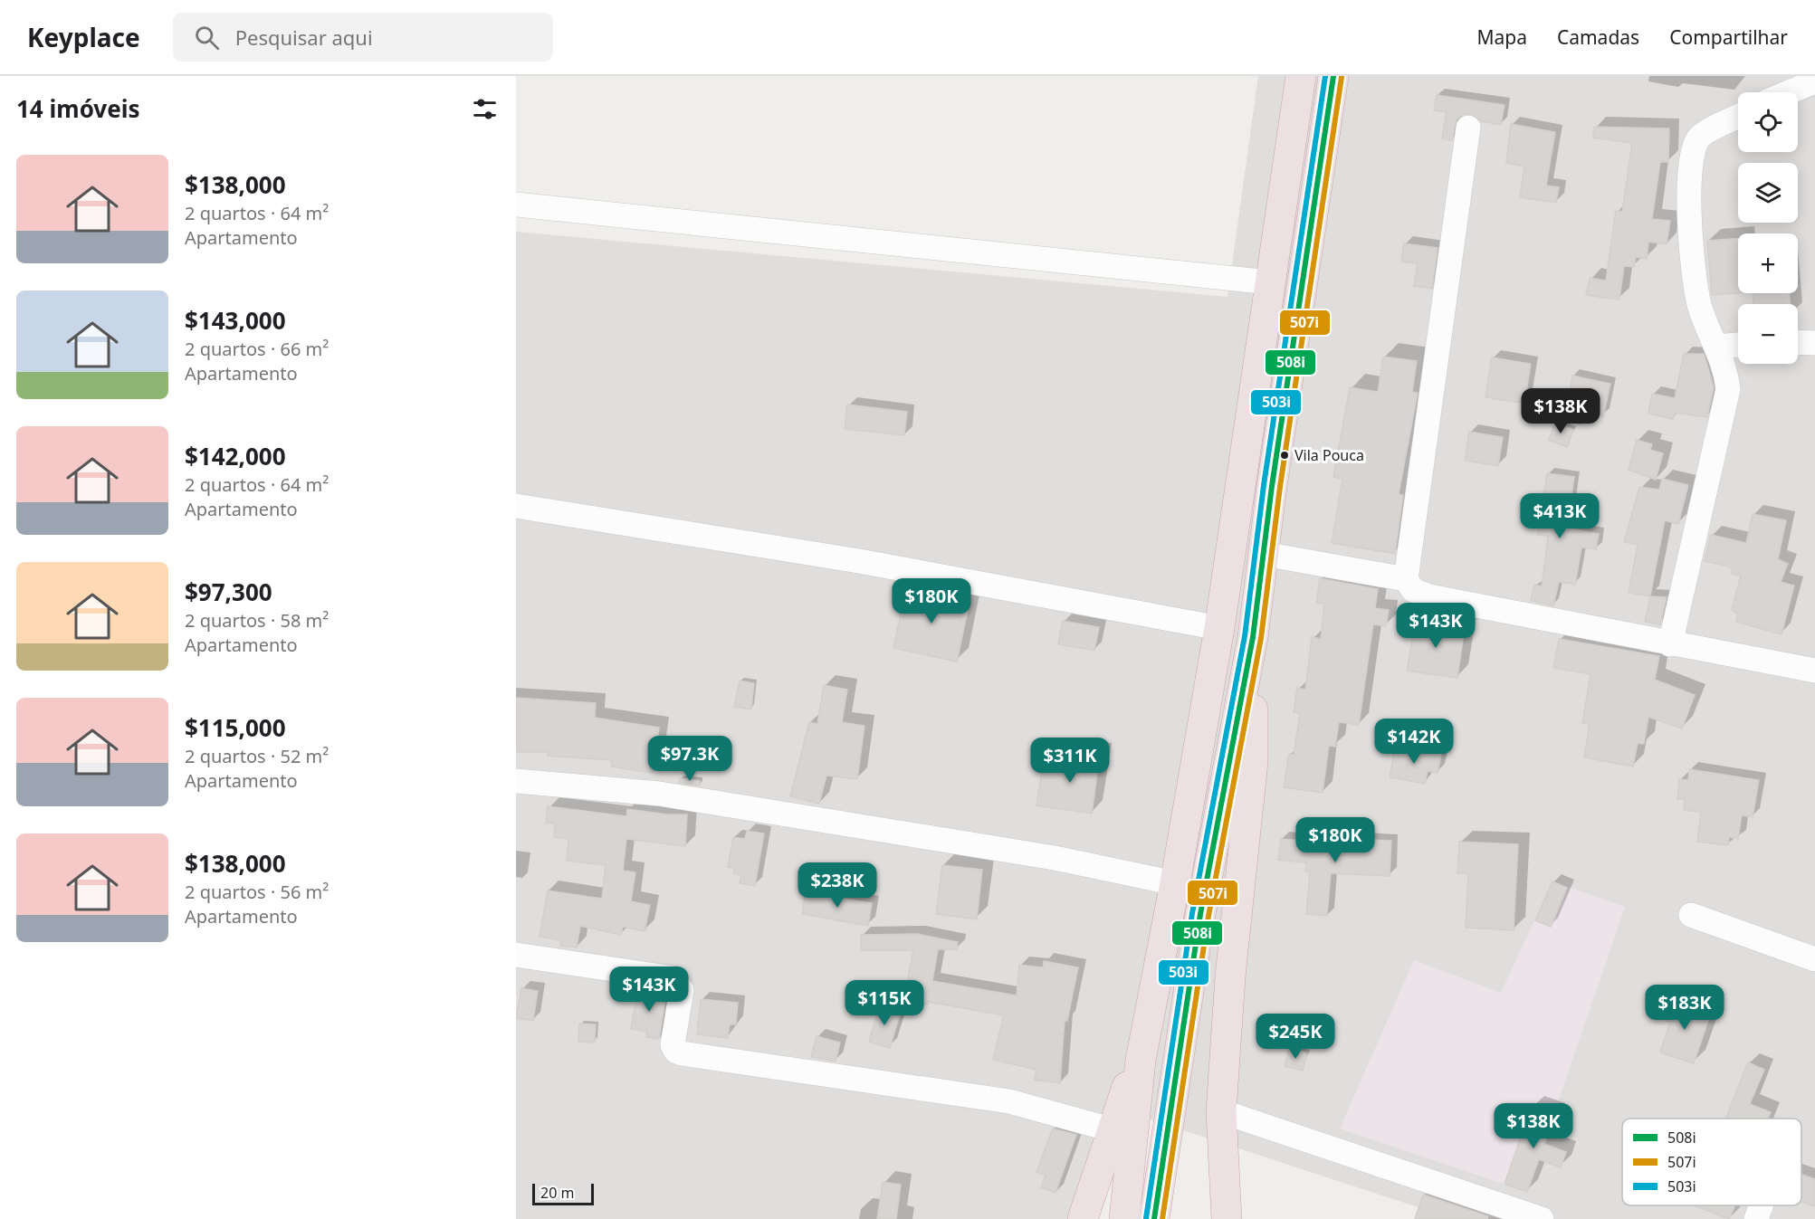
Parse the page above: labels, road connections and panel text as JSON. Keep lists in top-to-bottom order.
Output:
{
  "places": ["Vila Pouca"],
  "lines": ["transit line 508i", "transit line 503i", "transit line 507i"],
  "legend": ["508i", "507i", "503i"],
  "scale_bar": "20 m",
  "page": {
    "header": "Keyplace",
    "search": "Pesquisar aqui",
    "nav": ["Mapa", "Camadas", "Compartilhar"],
    "heading": "14 imóveis",
    "map_buttons": ["+", "−"],
    "list": [
      {
        "name": "$138,000",
        "note": "2 quartos · 64 m² · Apartamento"
      },
      {
        "name": "$143,000",
        "note": "2 quartos · 66 m² · Apartamento"
      },
      {
        "name": "$142,000",
        "note": "2 quartos · 64 m² · Apartamento"
      },
      {
        "name": "$97,300",
        "note": "2 quartos · 58 m² · Apartamento"
      },
      {
        "name": "$115,000",
        "note": "2 quartos · 52 m² · Apartamento"
      },
      {
        "name": "$138,000",
        "note": "2 quartos · 56 m² · Apartamento"
      }
    ],
    "price": [
      "$138K",
      "$413K",
      "$180K",
      "$143K",
      "$142K",
      "$97.3K",
      "$311K",
      "$180K",
      "$238K",
      "$143K",
      "$115K",
      "$183K",
      "$245K",
      "$138K"
    ],
    "scale": "20 m"
  }
}
